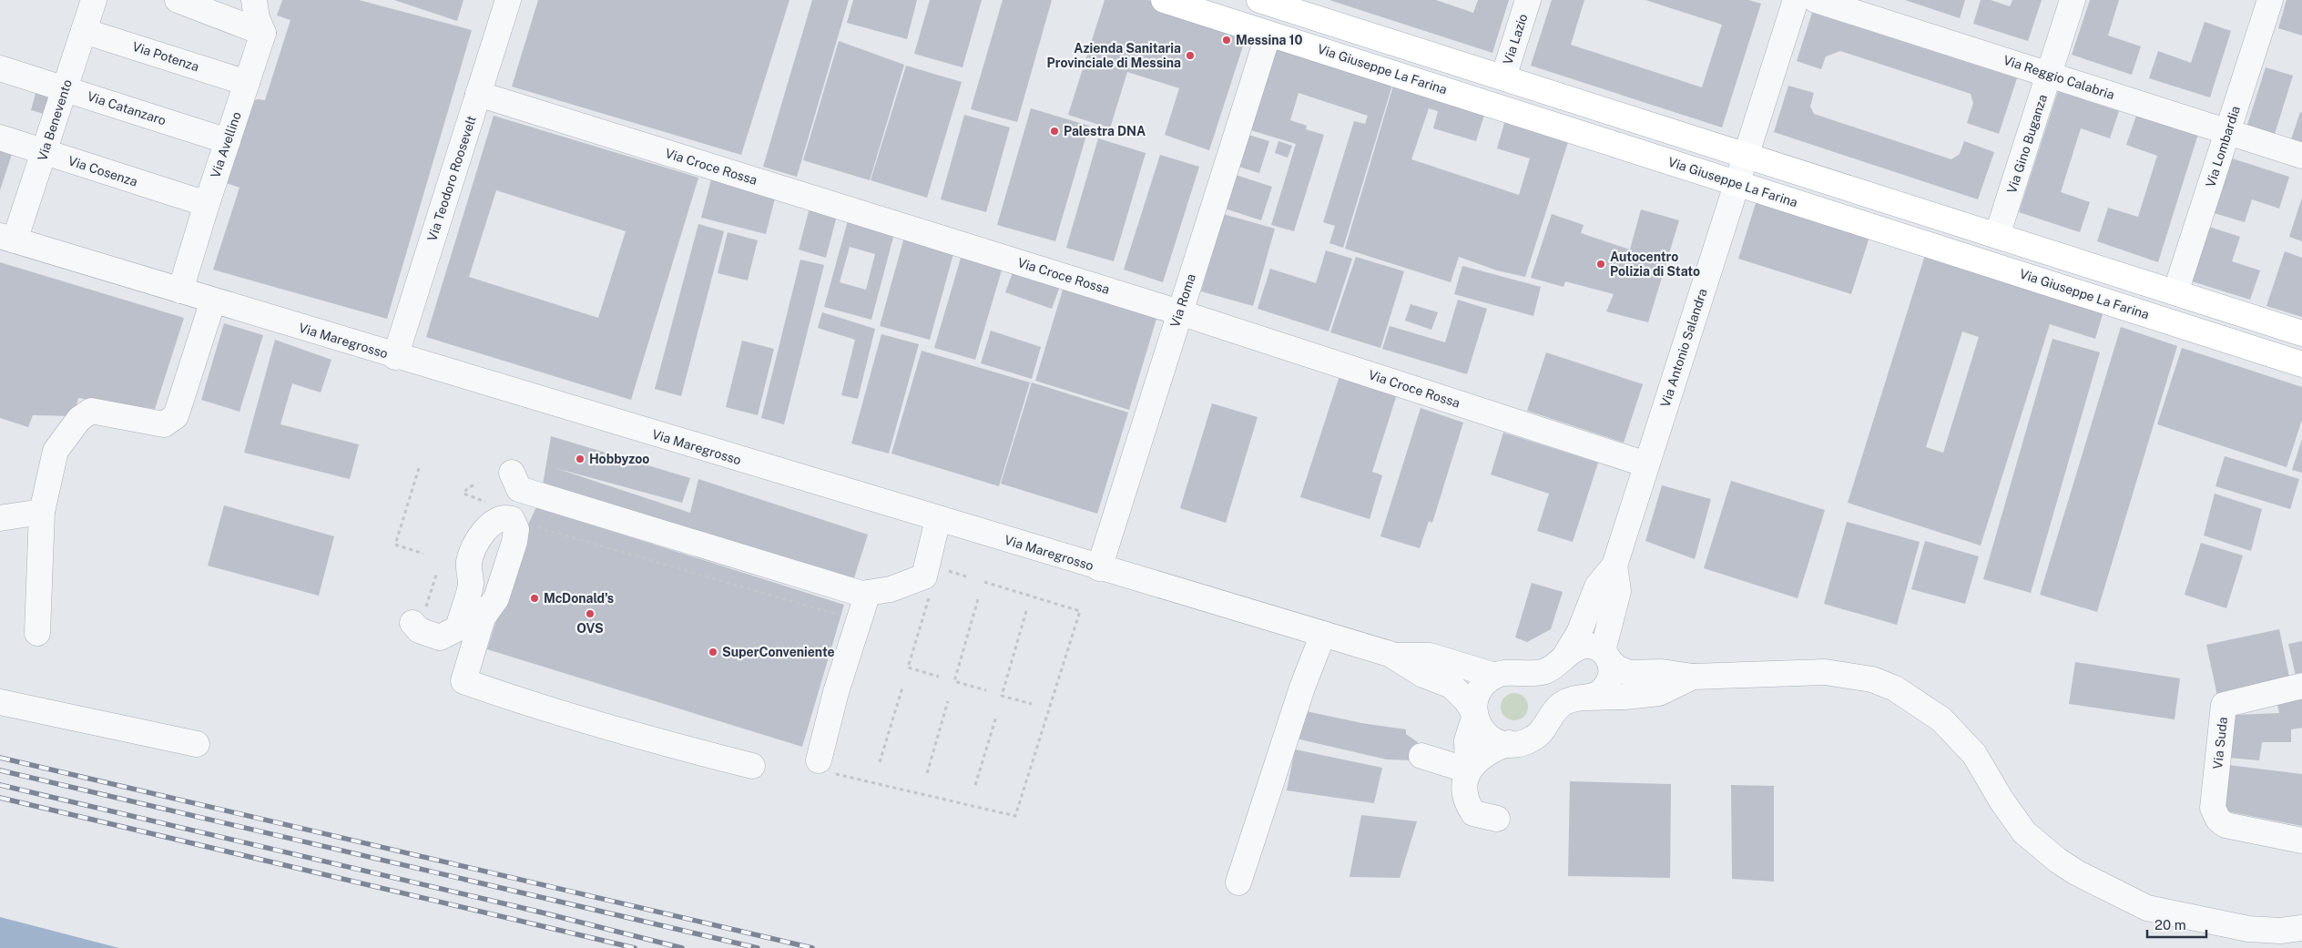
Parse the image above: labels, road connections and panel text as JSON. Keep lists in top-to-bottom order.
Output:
{
  "streets": {
    "main road": ["Via Giuseppe La Farina"],
    "street": [
      "Via Lazio",
      "Via Potenza",
      "Via Reggio Calabria",
      "Via Catanzaro",
      "Via Benevento",
      "Via Gino Buganza",
      "Via Avellino",
      "Via Lombardia",
      "Via Croce Rossa",
      "Via Cosenza",
      "Via Teodoro Roosevelt",
      "Via Roma",
      "Via Maregrosso",
      "Via Antonio Salandra",
      "Via Suda"
    ]
  },
  "crossings": [
    ["Via Potenza", "Via Benevento"],
    ["Via Potenza", "Via Avellino"],
    ["Via Giuseppe La Farina", "Via Roma"],
    ["Via Giuseppe La Farina", "Via Antonio Salandra"],
    ["Via Reggio Calabria", "Via Gino Buganza"],
    ["Via Reggio Calabria", "Via Lombardia"],
    ["Via Catanzaro", "Via Benevento"],
    ["Via Catanzaro", "Via Avellino"],
    ["Via Benevento", "Via Cosenza"],
    ["Via Benevento", "Via Maregrosso"],
    ["Via Avellino", "Via Cosenza"],
    ["Via Avellino", "Via Maregrosso"],
    ["Via Croce Rossa", "Via Teodoro Roosevelt"],
    ["Via Croce Rossa", "Via Roma"],
    ["Via Croce Rossa", "Via Antonio Salandra"],
    ["Via Teodoro Roosevelt", "Via Maregrosso"],
    ["Via Roma", "Via Maregrosso"]
  ],
  "places": [
    "Messina 10",
    "Azienda Sanitaria Provinciale di Messina",
    "Palestra DNA",
    "Autocentro Polizia di Stato",
    "Hobbyzoo",
    "McDonald's",
    "OVS",
    "SuperConveniente"
  ],
  "scale_bar": "20 m"
}
